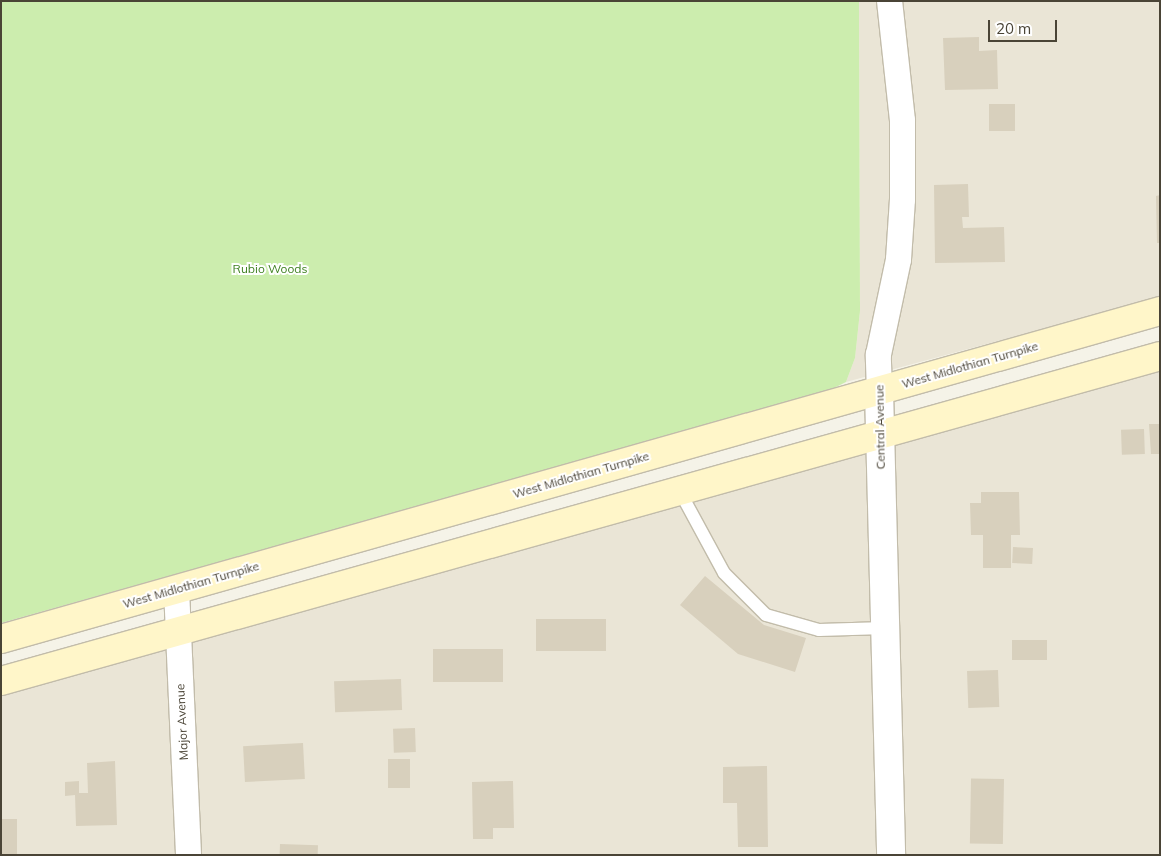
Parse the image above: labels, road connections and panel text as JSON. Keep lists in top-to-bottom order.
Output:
{
  "streets": {
    "main road": ["West Midlothian Turnpike"],
    "street": ["Central Avenue", "Major Avenue"]
  },
  "crossings": [
    ["West Midlothian Turnpike", "Central Avenue"],
    ["West Midlothian Turnpike", "Major Avenue"]
  ],
  "parks": ["Rubio Woods"],
  "scale_bar": "20 m"
}
